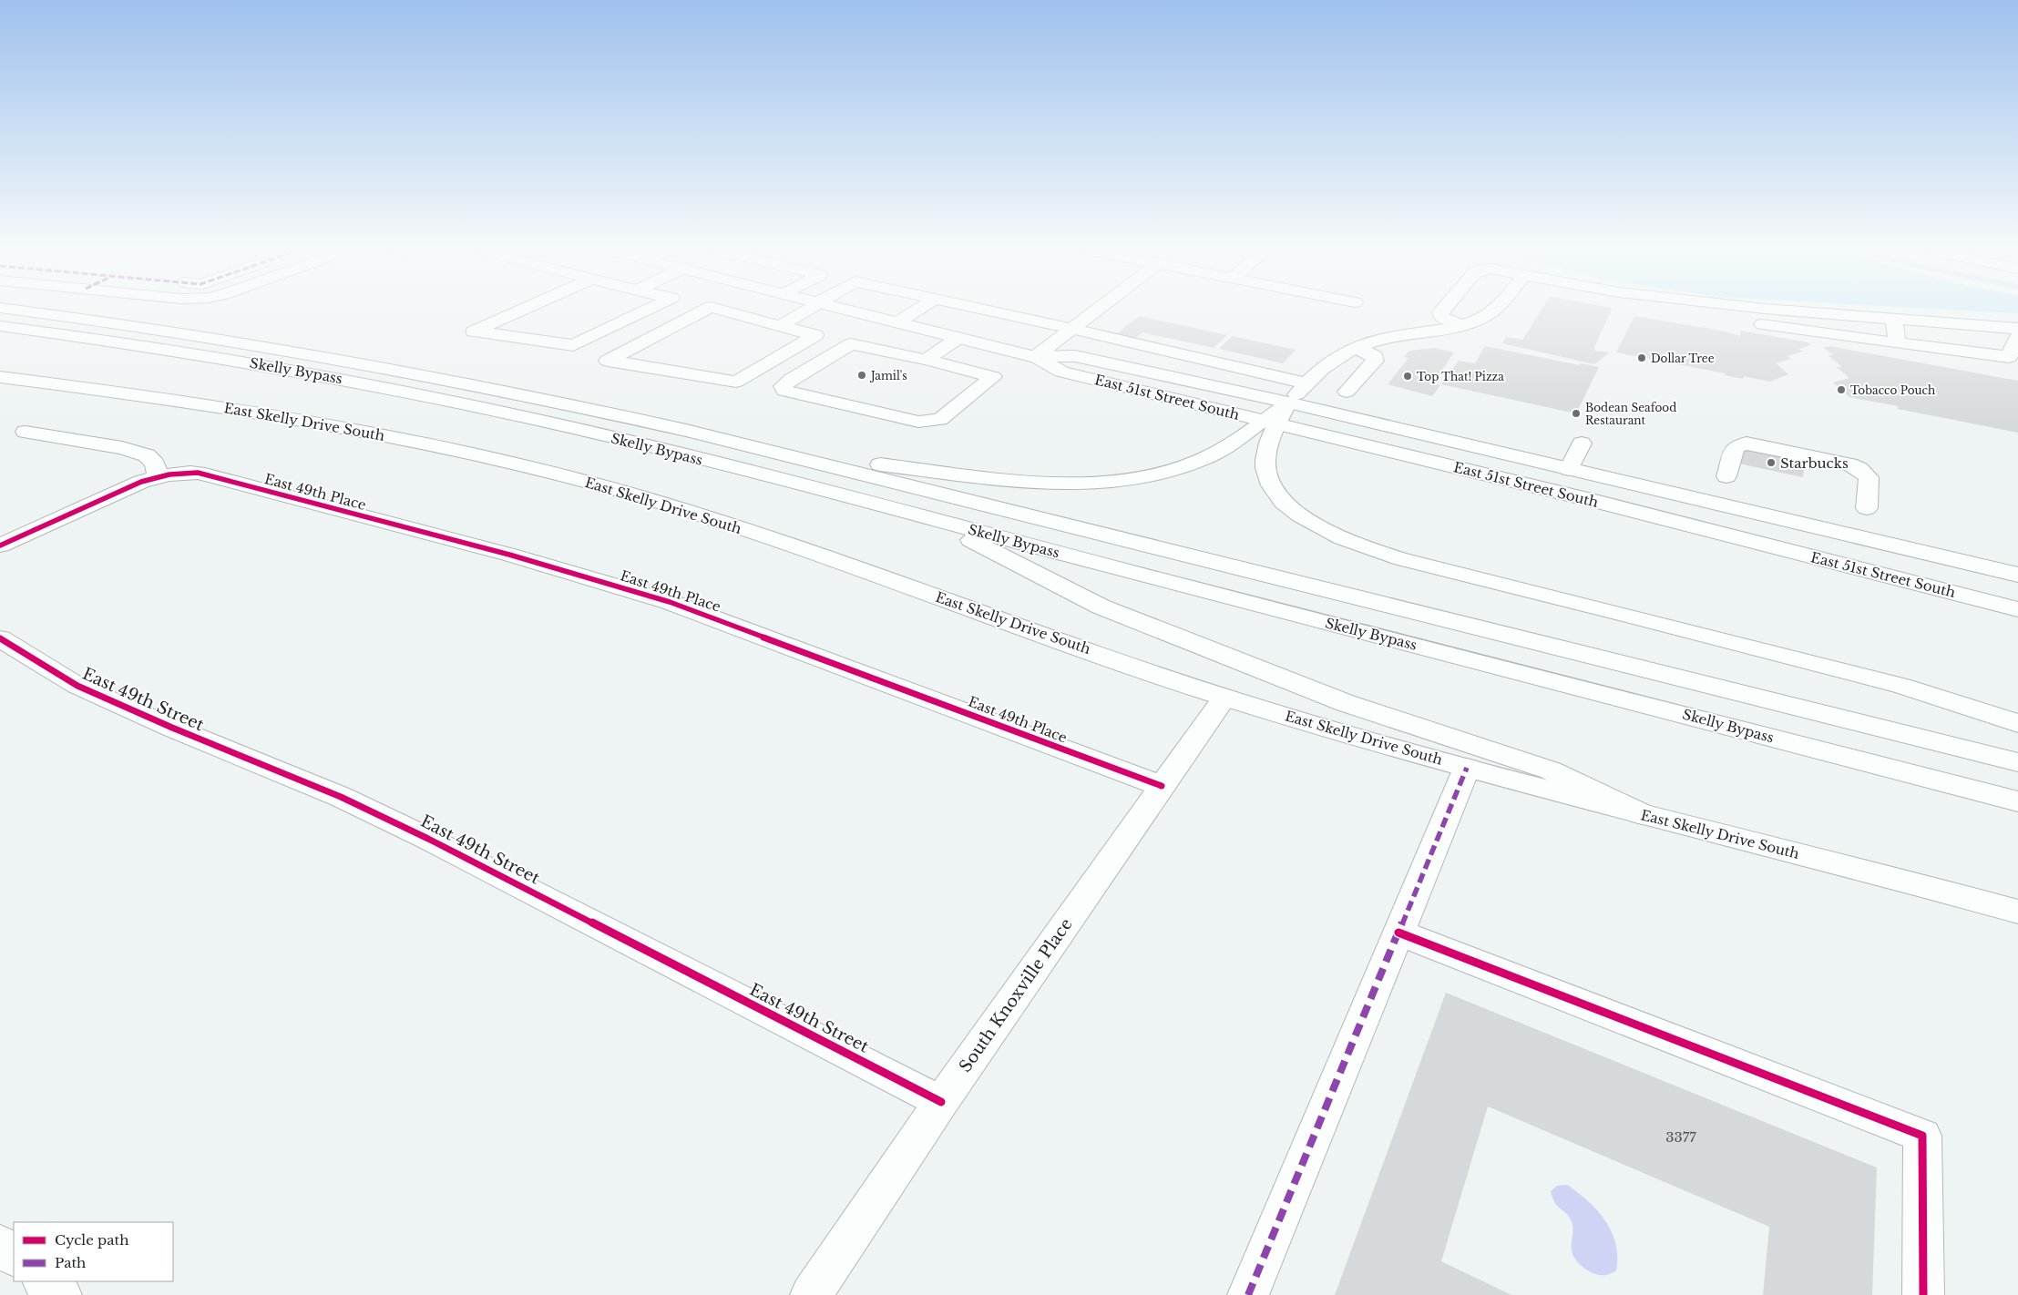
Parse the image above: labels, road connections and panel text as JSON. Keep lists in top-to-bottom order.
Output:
{
  "streets": {
    "main road": [
      "Skelly Bypass",
      "East 51st Street South",
      "East Skelly Drive South",
      "East 49th Place",
      "East 49th Street",
      "South Knoxville Place"
    ]
  },
  "crossings": [
    ["East Skelly Drive South", "South Knoxville Place"],
    ["East 49th Place", "South Knoxville Place"],
    ["East 49th Street", "South Knoxville Place"]
  ],
  "places": [
    "Dollar Tree",
    "Jamil's",
    "Top That! Pizza",
    "Tobacco Pouch",
    "Bodean Seafood Restaurant",
    "Starbucks"
  ],
  "house_numbers": ["3377"],
  "legend": ["Cycle path", "Path"]
}
